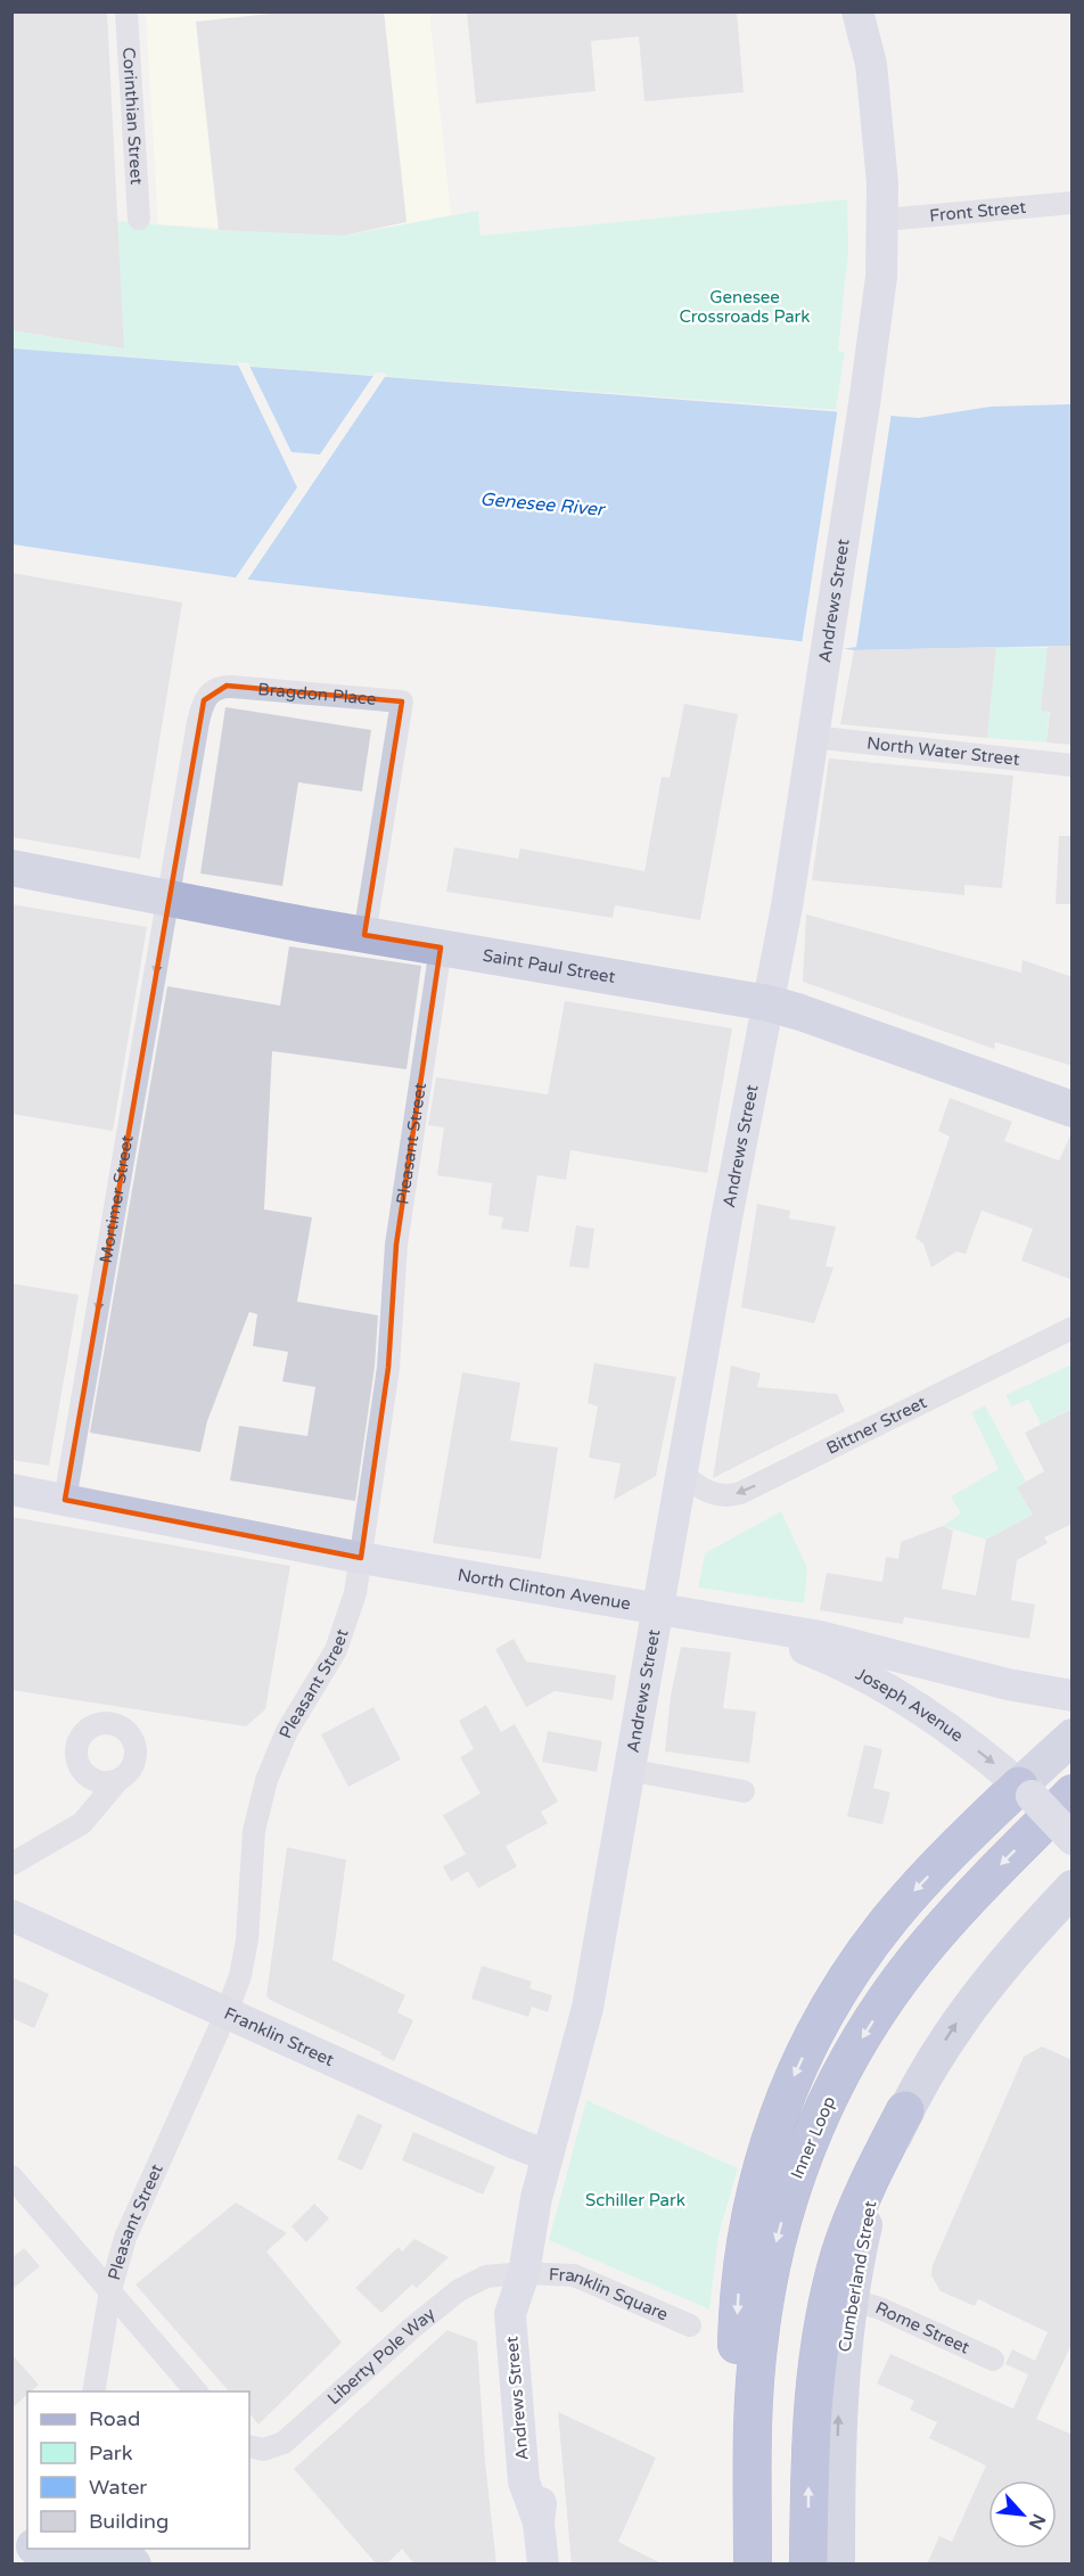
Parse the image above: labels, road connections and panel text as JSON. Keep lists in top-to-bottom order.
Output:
{
  "streets": {
    "highway": ["Inner Loop"],
    "main road": ["Saint Paul Street", "Cumberland Street"],
    "street": [
      "Corinthian Street",
      "Front Street",
      "Andrews Street",
      "Bragdon Place",
      "North Water Street",
      "Pleasant Street",
      "Mortimer Street",
      "Bittner Street",
      "North Clinton Avenue",
      "Joseph Avenue",
      "Franklin Street",
      "Franklin Square",
      "Rome Street",
      "Liberty Pole Way"
    ]
  },
  "crossings": [
    ["Front Street", "Andrews Street"],
    ["Andrews Street", "North Water Street"],
    ["Andrews Street", "Saint Paul Street"],
    ["Andrews Street", "Bittner Street"],
    ["Andrews Street", "North Clinton Avenue"],
    ["Andrews Street", "Franklin Street"],
    ["Andrews Street", "Franklin Square"],
    ["Andrews Street", "Liberty Pole Way"],
    ["Bragdon Place", "Saint Paul Street"],
    ["Bragdon Place", "Mortimer Street"],
    ["Saint Paul Street", "Pleasant Street"],
    ["Saint Paul Street", "Mortimer Street"],
    ["Pleasant Street", "North Clinton Avenue"],
    ["Pleasant Street", "Franklin Street"],
    ["Mortimer Street", "North Clinton Avenue"],
    ["North Clinton Avenue", "Joseph Avenue"],
    ["Cumberland Street", "Rome Street"],
    ["Franklin Square", "Liberty Pole Way"]
  ],
  "one_way": [
    "Mortimer Street",
    "Bittner Street",
    "Joseph Avenue",
    "Cumberland Street"
  ],
  "water": ["Genesee River"],
  "parks": ["Genesee Crossroads Park", "Schiller Park"],
  "legend": [
    "Road",
    "Park",
    "Water",
    "Building"
  ],
  "north": "bottom right"
}
